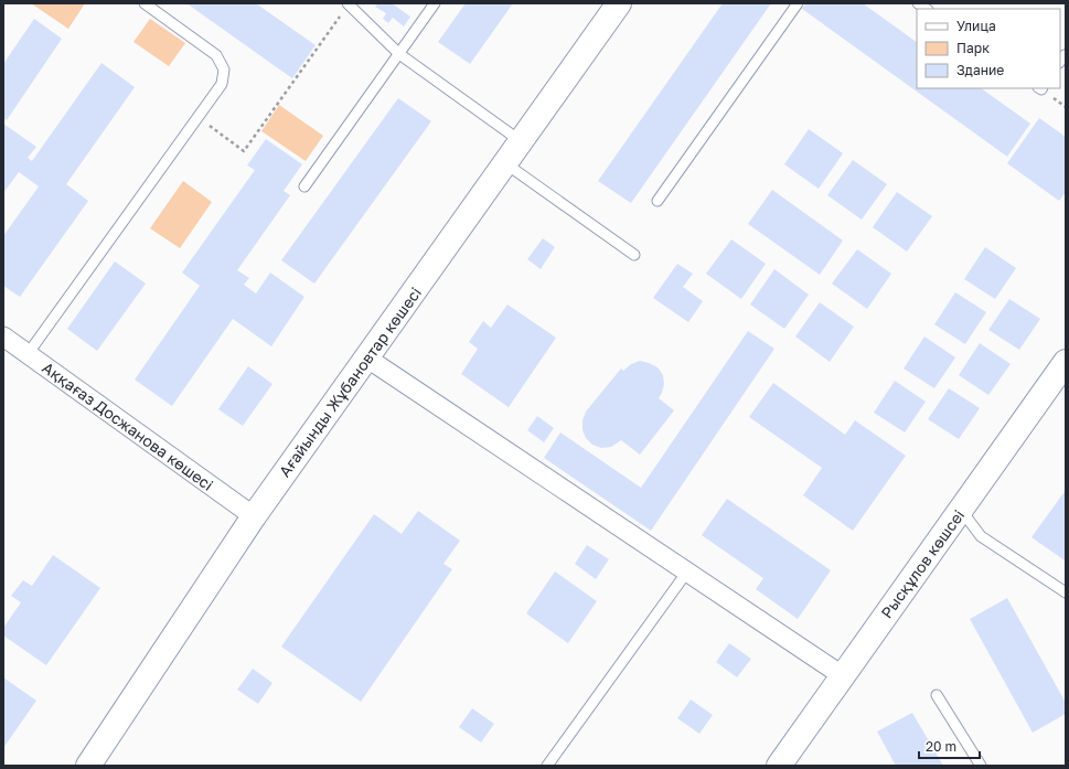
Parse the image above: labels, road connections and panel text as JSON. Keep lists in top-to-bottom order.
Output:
{
  "streets": {
    "street": ["Ағайынды Жұбановтар көшесі", "Аққағаз Досжанова көшесі", "Рысқұлов көшсеі"]
  },
  "crossings": [
    ["Ағайынды Жұбановтар көшесі", "Аққағаз Досжанова көшесі"]
  ],
  "legend": ["Улица", "Парк", "Здание"],
  "scale_bar": "20 m"
}
